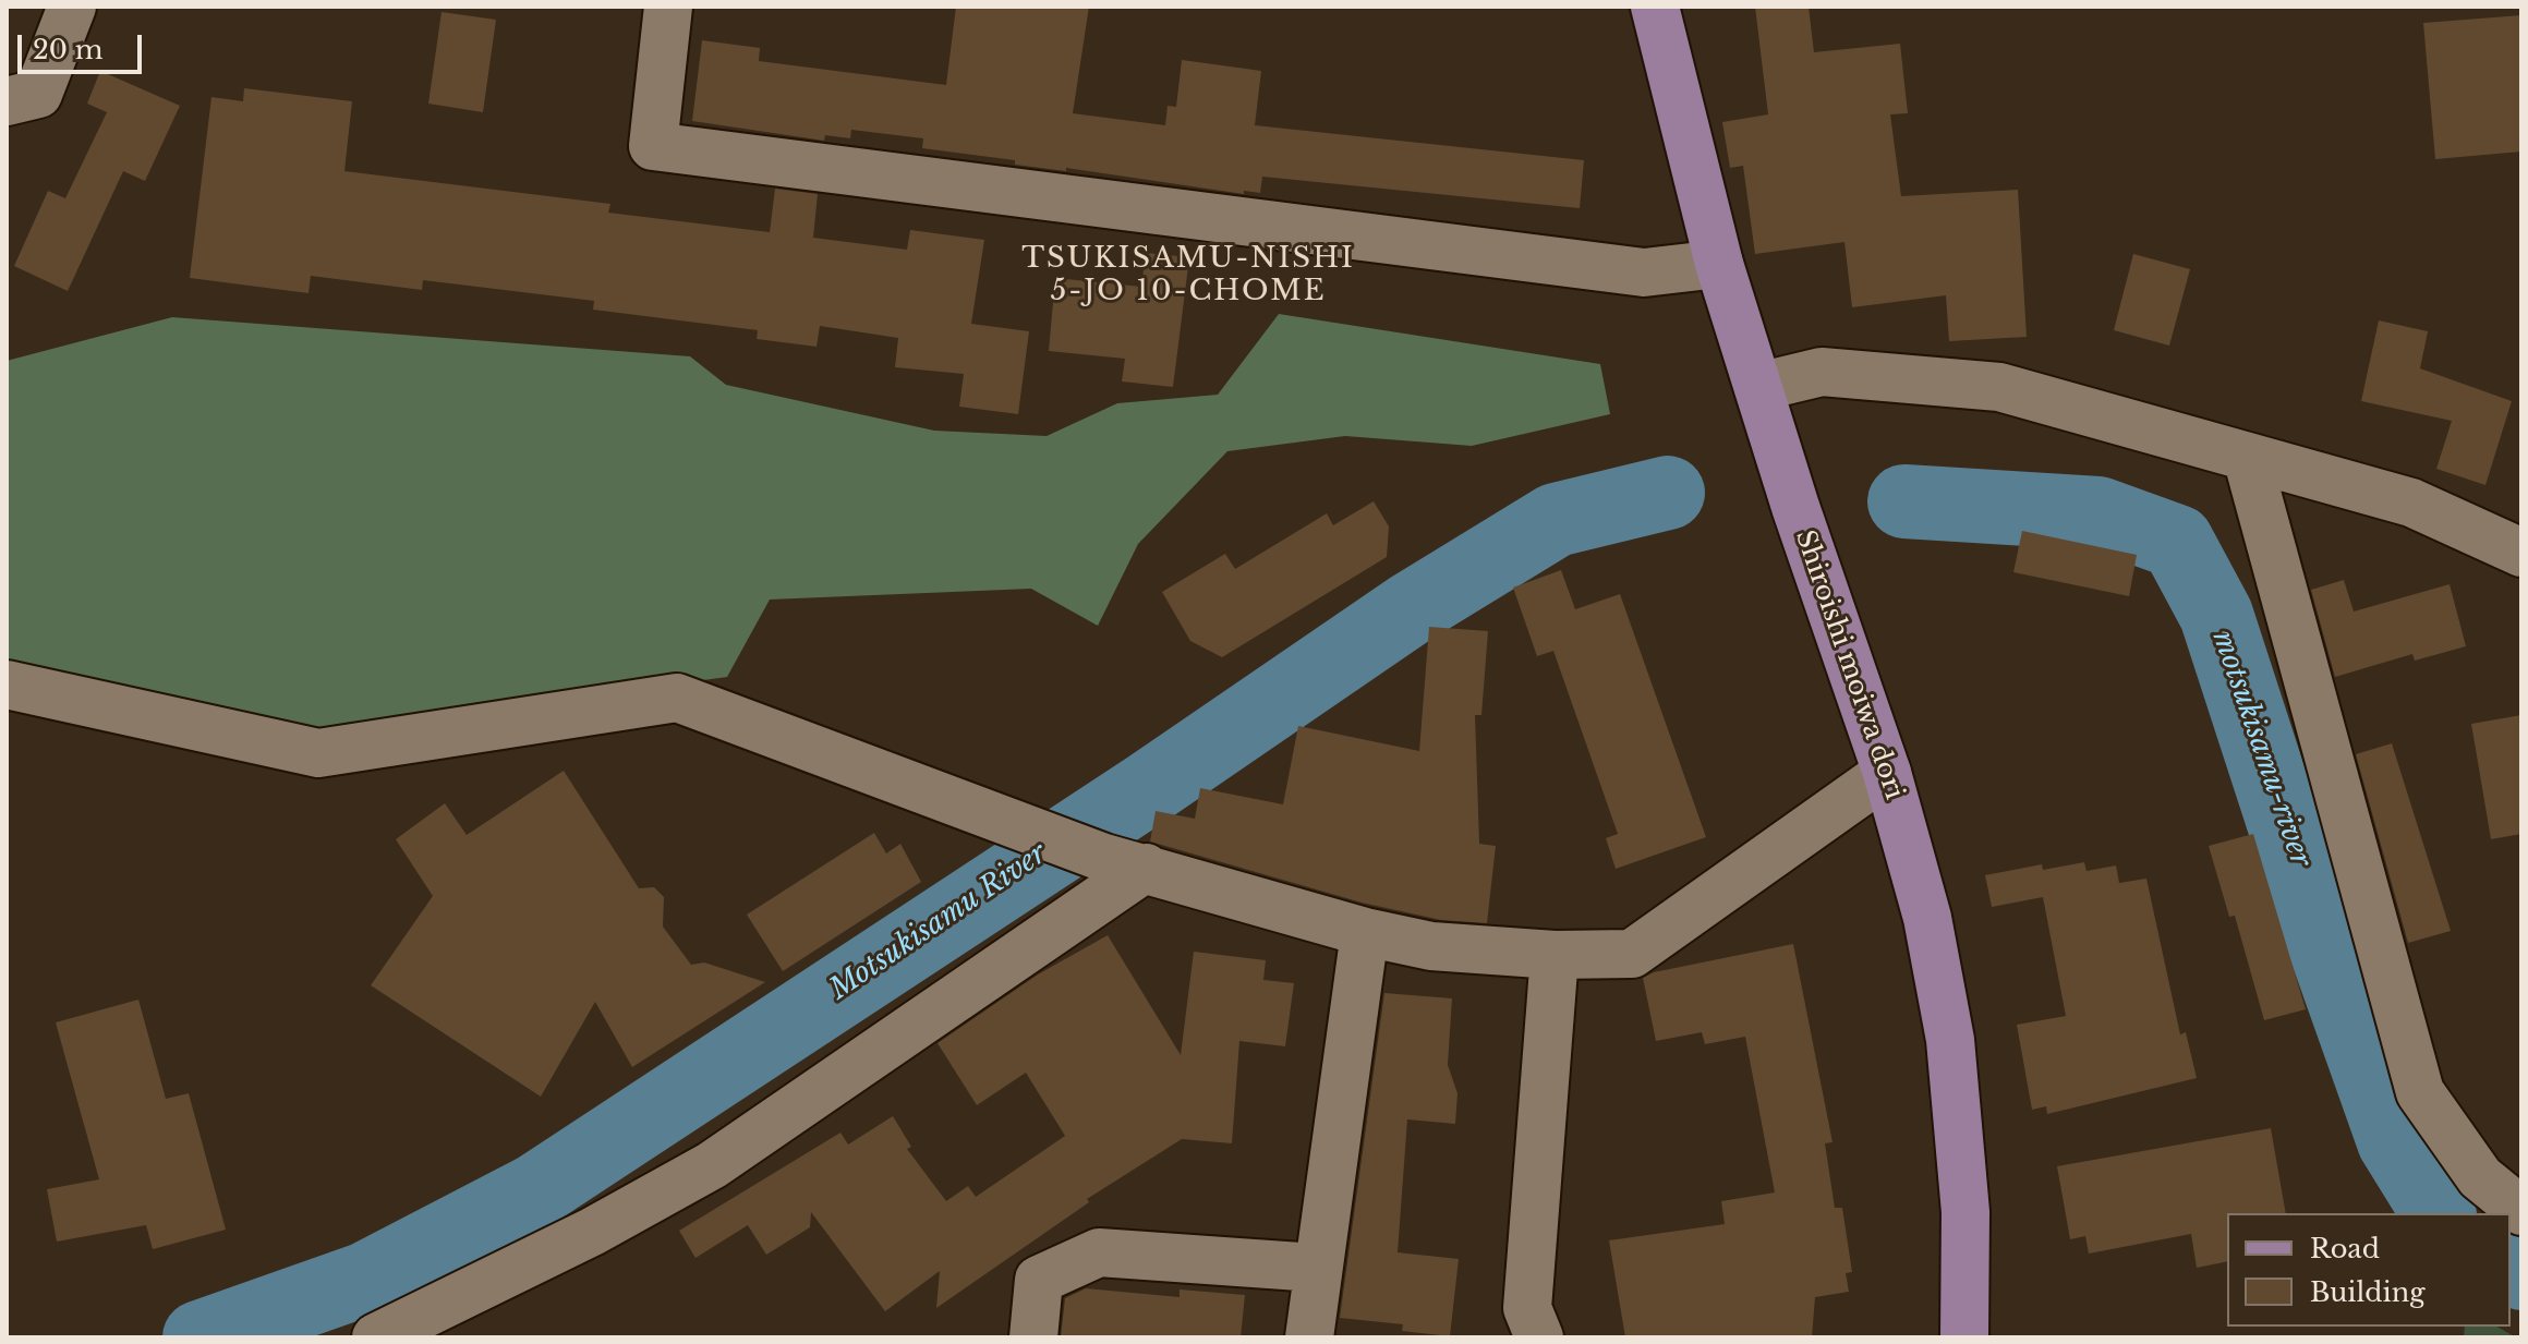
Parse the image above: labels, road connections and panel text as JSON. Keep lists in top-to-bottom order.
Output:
{
  "streets": {
    "main road": ["Shiroishi moiwa dori"]
  },
  "districts": ["TSUKISAMU-NISHI 5-JO 10-CHOME"],
  "water": ["motsukisamu-river", "Motsukisamu River"],
  "legend": ["Road", "Building"],
  "scale_bar": "20 m"
}
